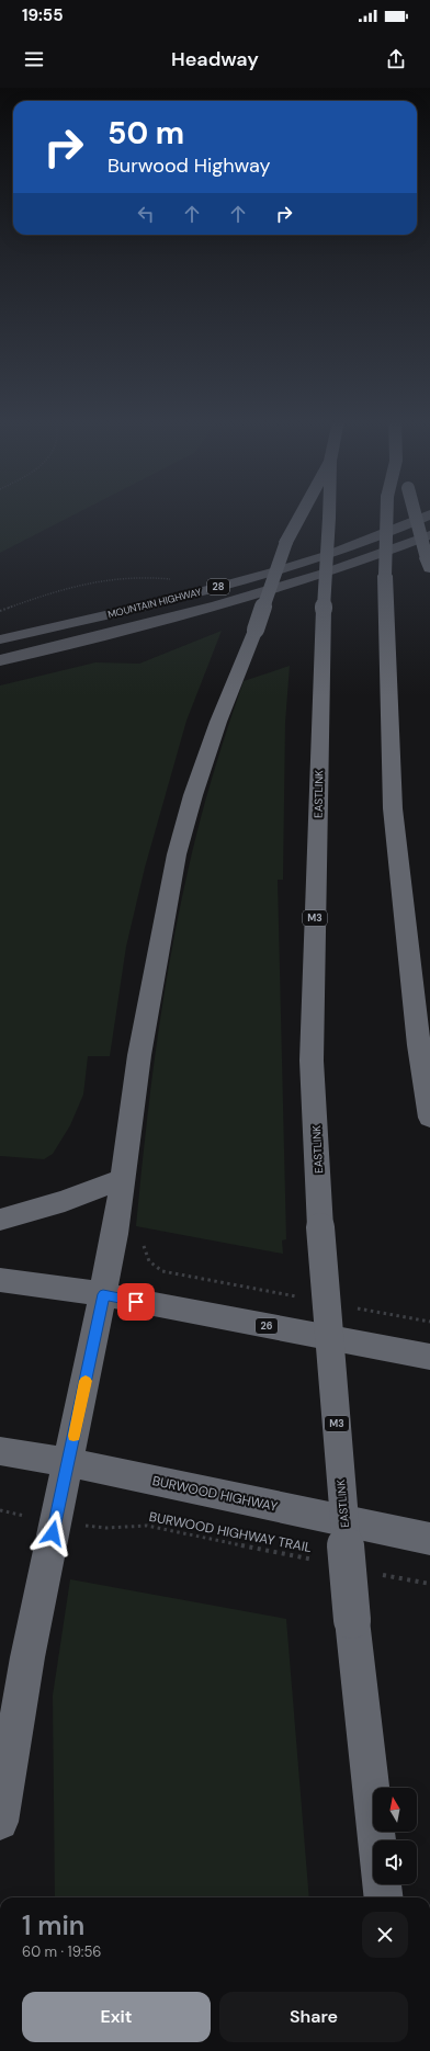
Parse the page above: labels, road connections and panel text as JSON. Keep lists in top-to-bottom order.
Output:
{
  "streets": {
    "highway": [
      "EASTLINK",
      "M3",
      "26",
      "BURWOOD HIGHWAY"
    ],
    "main road": ["28", "MOUNTAIN HIGHWAY"],
    "path": ["BURWOOD HIGHWAY TRAIL"]
  },
  "north": "top",
  "page": {
    "status": "19:55",
    "header": "Headway",
    "turn": ["50 m", "Burwood Highway"],
    "heading": ["1 min", "60 m · 19:56"],
    "buttons": ["Exit", "Share"]
  }
}
